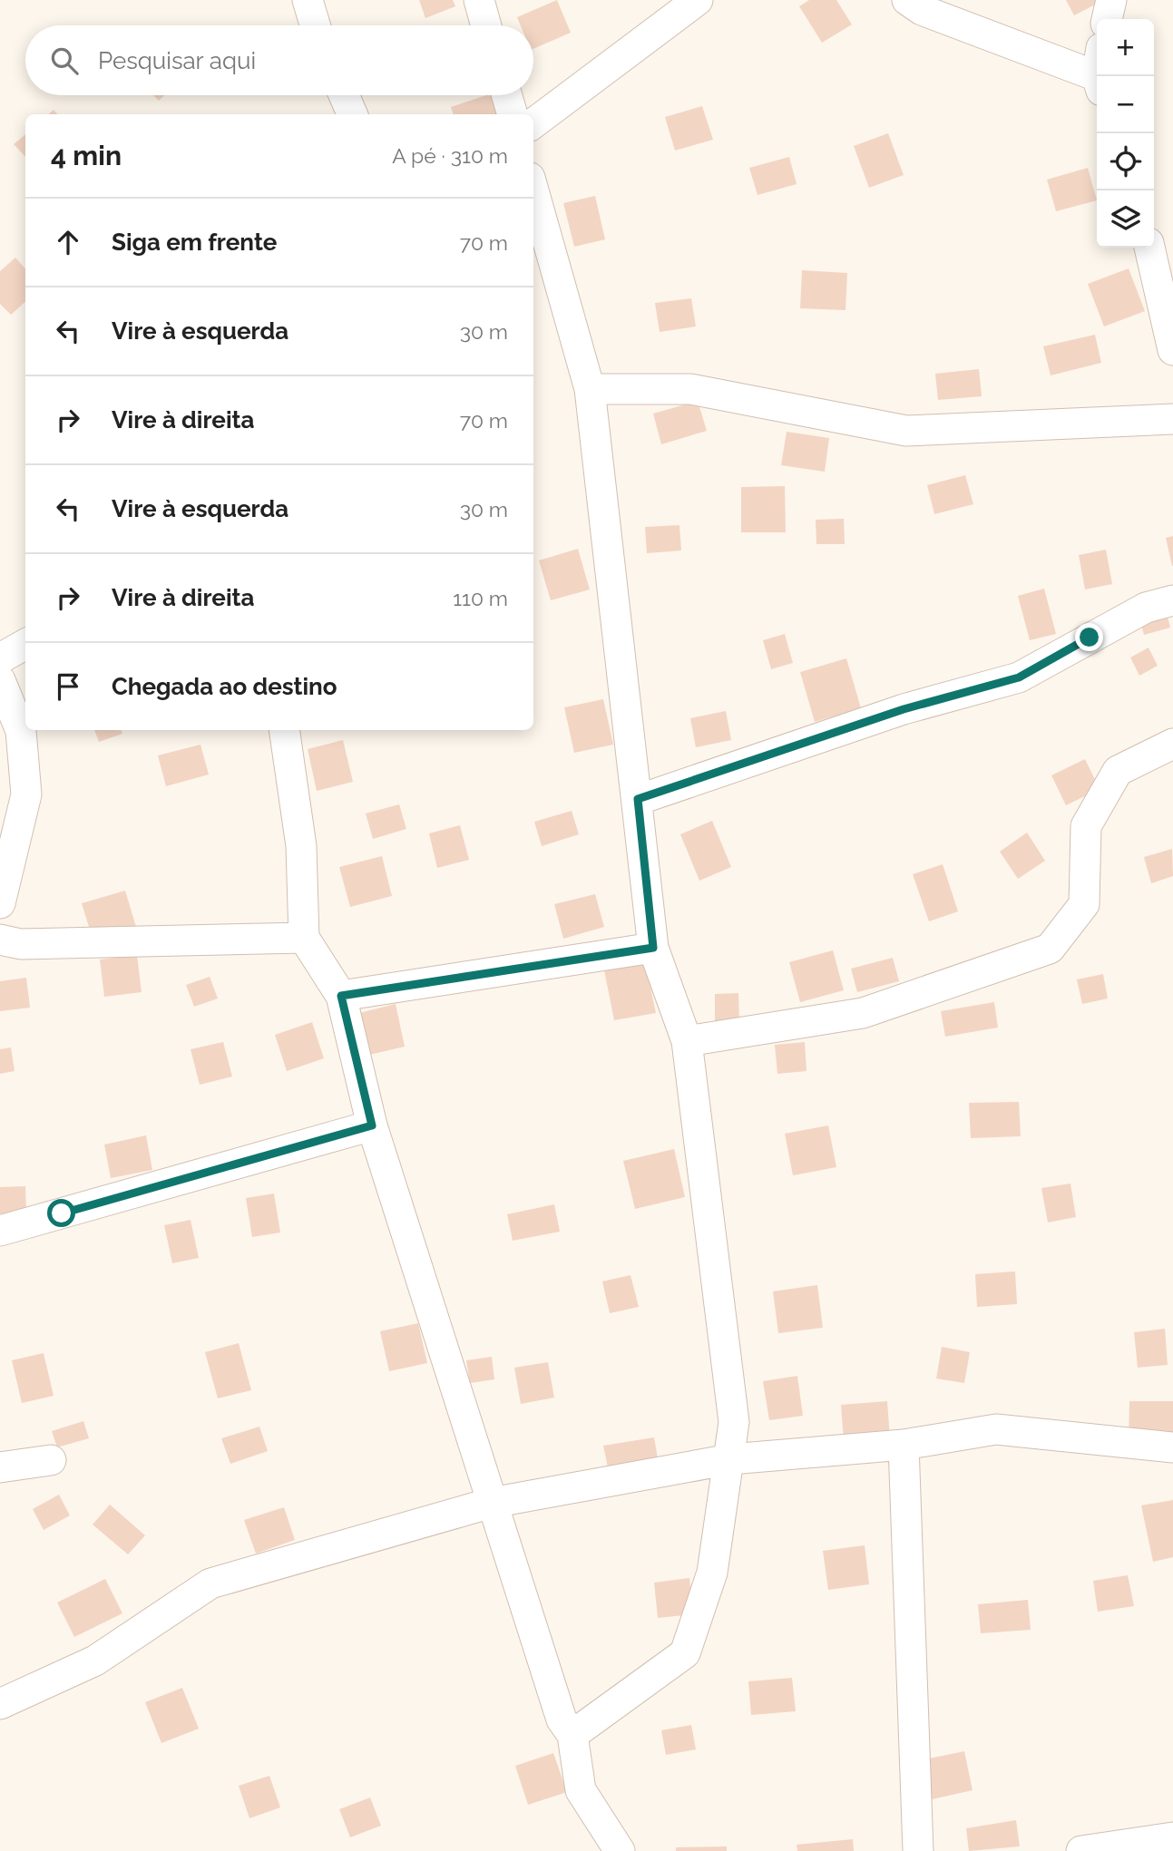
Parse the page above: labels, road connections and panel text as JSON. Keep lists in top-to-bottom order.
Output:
{
  "page": {
    "map_buttons": ["+", "−"],
    "search": "Pesquisar aqui",
    "heading": ["4 min", "A pé · 310 m"],
    "list": [
      ["Siga em frente", "70 m"],
      ["Vire à esquerda", "30 m"],
      ["Vire à direita", "70 m"],
      ["Vire à esquerda", "30 m"],
      ["Vire à direita", "110 m"],
      "Chegada ao destino"
    ]
  }
}
